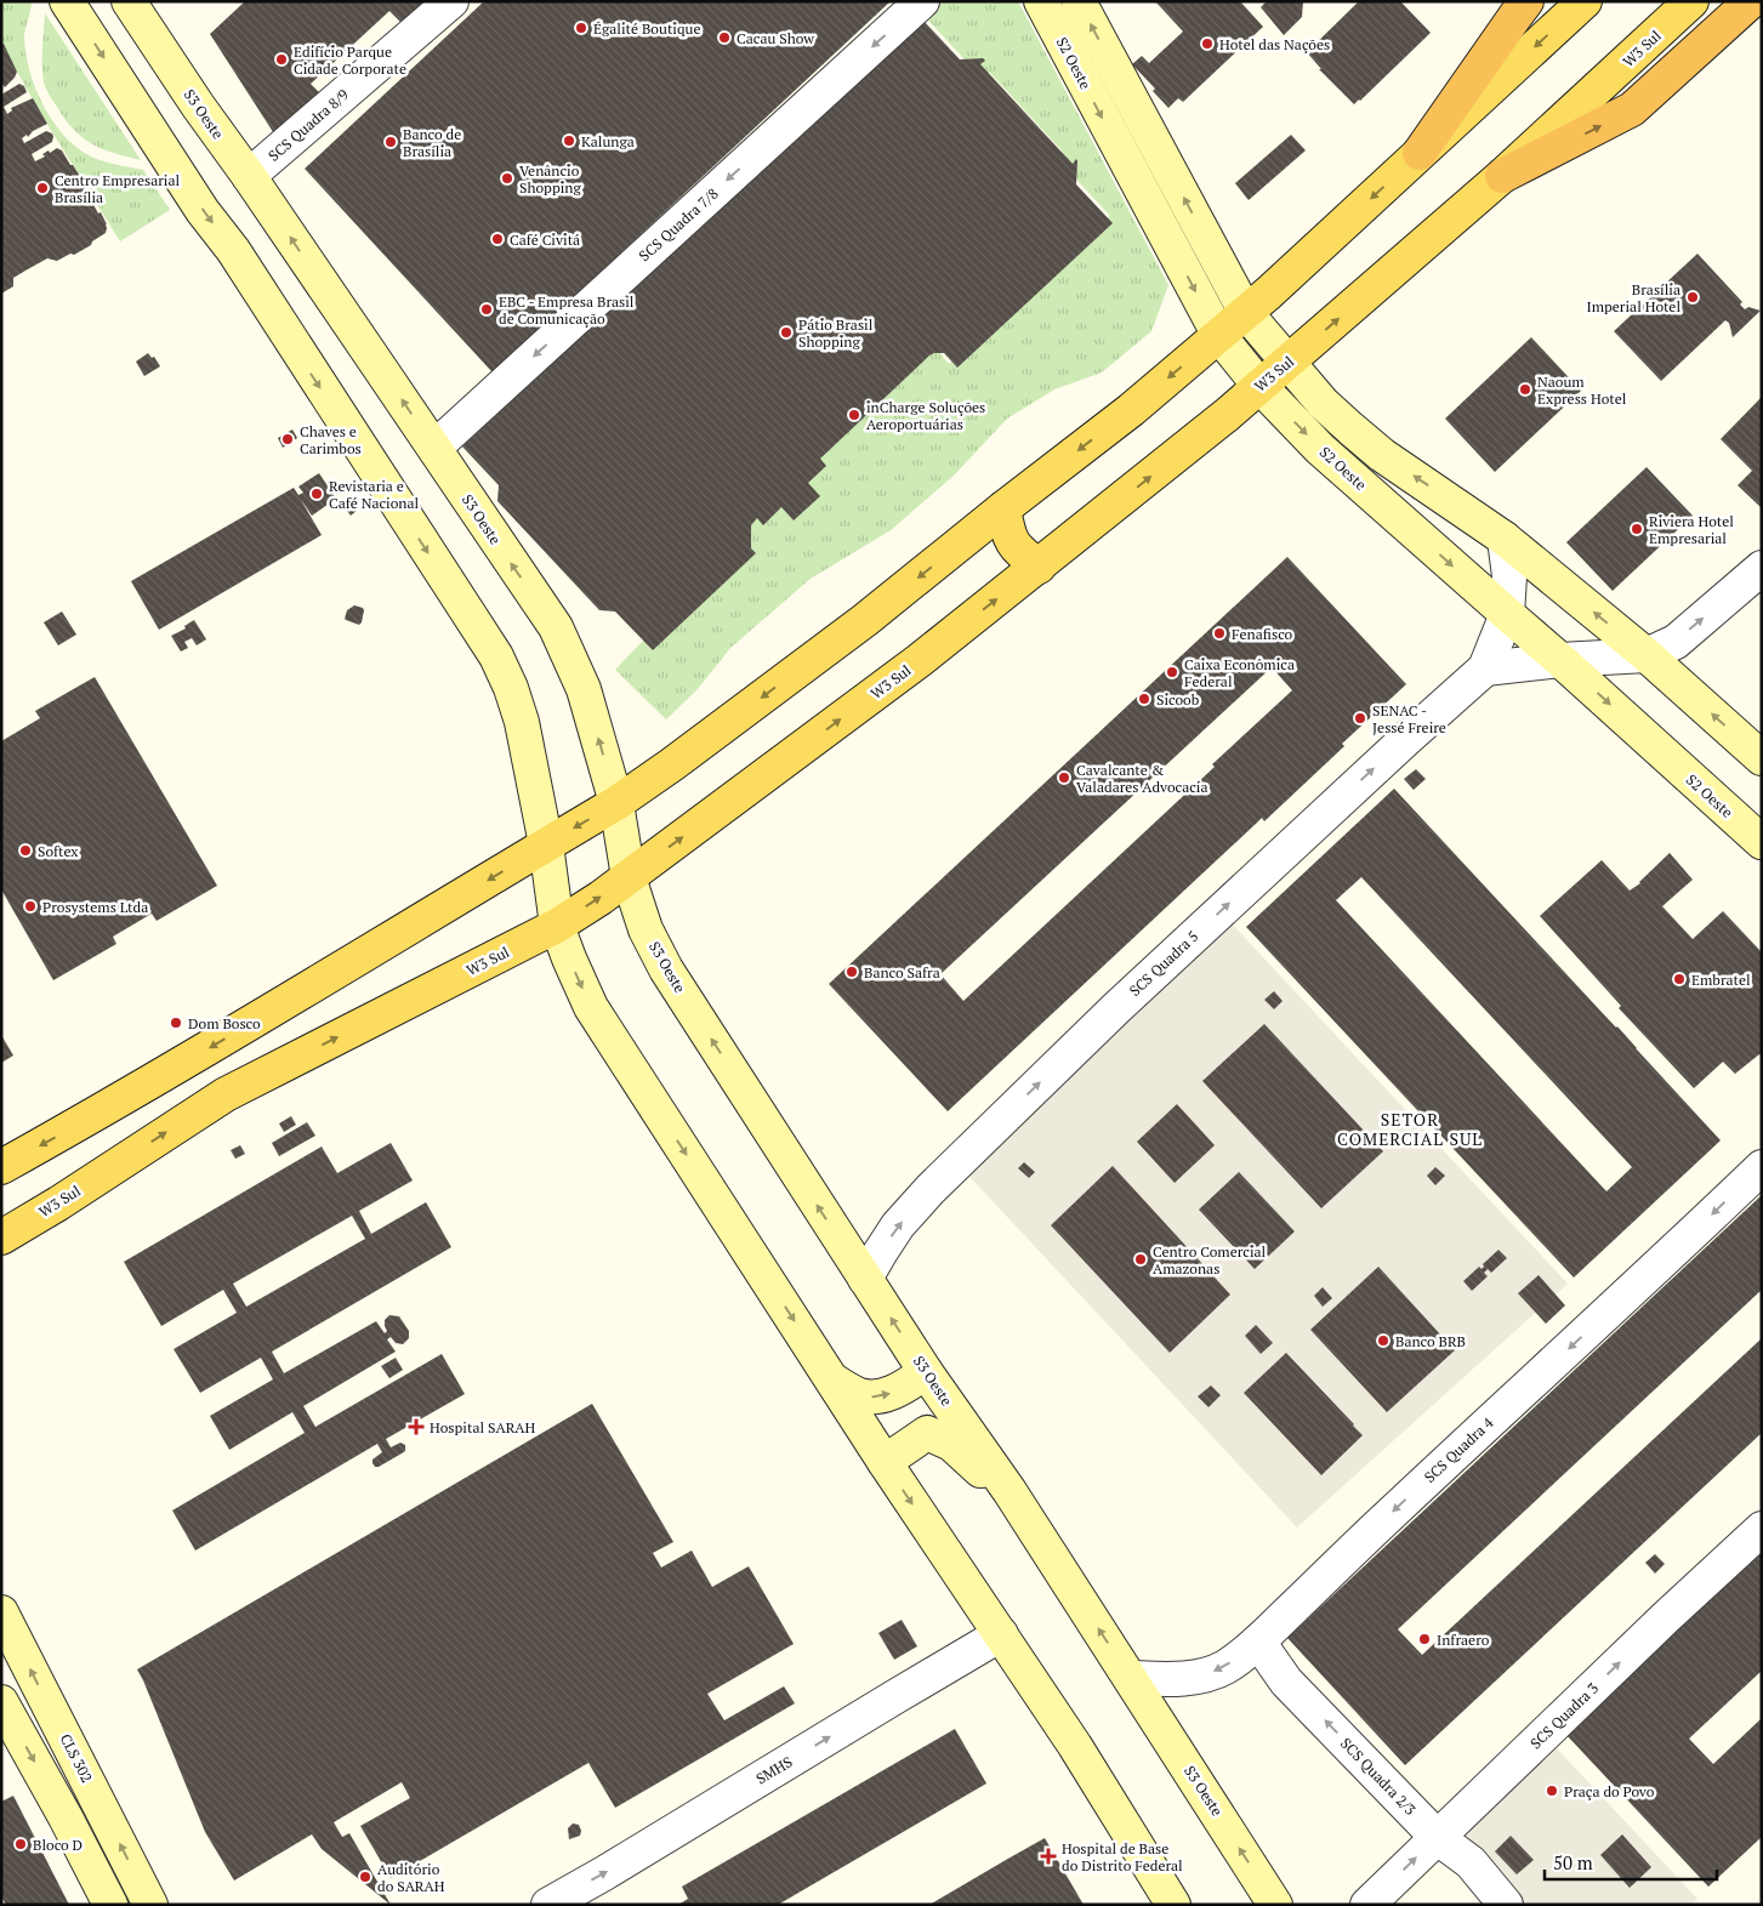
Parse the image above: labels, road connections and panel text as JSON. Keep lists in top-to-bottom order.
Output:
{
  "streets": {
    "main road": [
      "W3 Sul",
      "S2 Oeste",
      "S3 Oeste",
      "CLS 302"
    ],
    "street": [
      "SCS Quadra 8/9",
      "SCS Quadra 7/8",
      "SCS Quadra 5",
      "SCS Quadra 4",
      "SCS Quadra 3",
      "SMHS",
      "SCS Quadra 2/3"
    ]
  },
  "crossings": [
    ["W3 Sul", "S2 Oeste"],
    ["W3 Sul", "S3 Oeste"],
    ["S2 Oeste", "SCS Quadra 5"],
    ["S3 Oeste", "SCS Quadra 8/9"],
    ["S3 Oeste", "SCS Quadra 7/8"],
    ["S3 Oeste", "SCS Quadra 5"],
    ["S3 Oeste", "SCS Quadra 4"],
    ["SCS Quadra 4", "SCS Quadra 2/3"],
    ["SCS Quadra 3", "SCS Quadra 2/3"]
  ],
  "one_way": [
    "SCS Quadra 7/8",
    "SCS Quadra 5",
    "SCS Quadra 4",
    "SCS Quadra 3",
    "SMHS",
    "SCS Quadra 2/3"
  ],
  "districts": ["SETOR COMERCIAL SUL"],
  "places": {
    "other": [
      "Égalité Boutique",
      "Cacau Show",
      "Hotel das Nações",
      "Edifício Parque Cidade Corporate",
      "Kalunga",
      "Banco de Brasília",
      "Venâncio Shopping",
      "Centro Empresarial Brasília",
      "Café Civitá",
      "Brasília Imperial Hotel",
      "EBC - Empresa Brasil de Comunicação",
      "Pátio Brasil Shopping",
      "Naoum Express Hotel",
      "inCharge Soluções Aeroportuárias",
      "Chaves e Carimbos",
      "Revistaria e Café Nacional",
      "Riviera Hotel Empresarial",
      "Fenafisco",
      "Caixa Econômica Federal",
      "Sicoob",
      "SENAC - Jessé Freire",
      "Cavalcante & Valadares Advocacia",
      "Softex",
      "Prosystems Ltda",
      "Banco Safra",
      "Embratel",
      "Dom Bosco",
      "Centro Comercial Amazonas",
      "Banco BRB",
      "Infraero",
      "Praça do Povo",
      "Bloco D",
      "Auditório do SARAH"
    ],
    "health": ["Hospital SARAH", "Hospital de Base do Distrito Federal"]
  },
  "scale_bar": "50 m"
}
